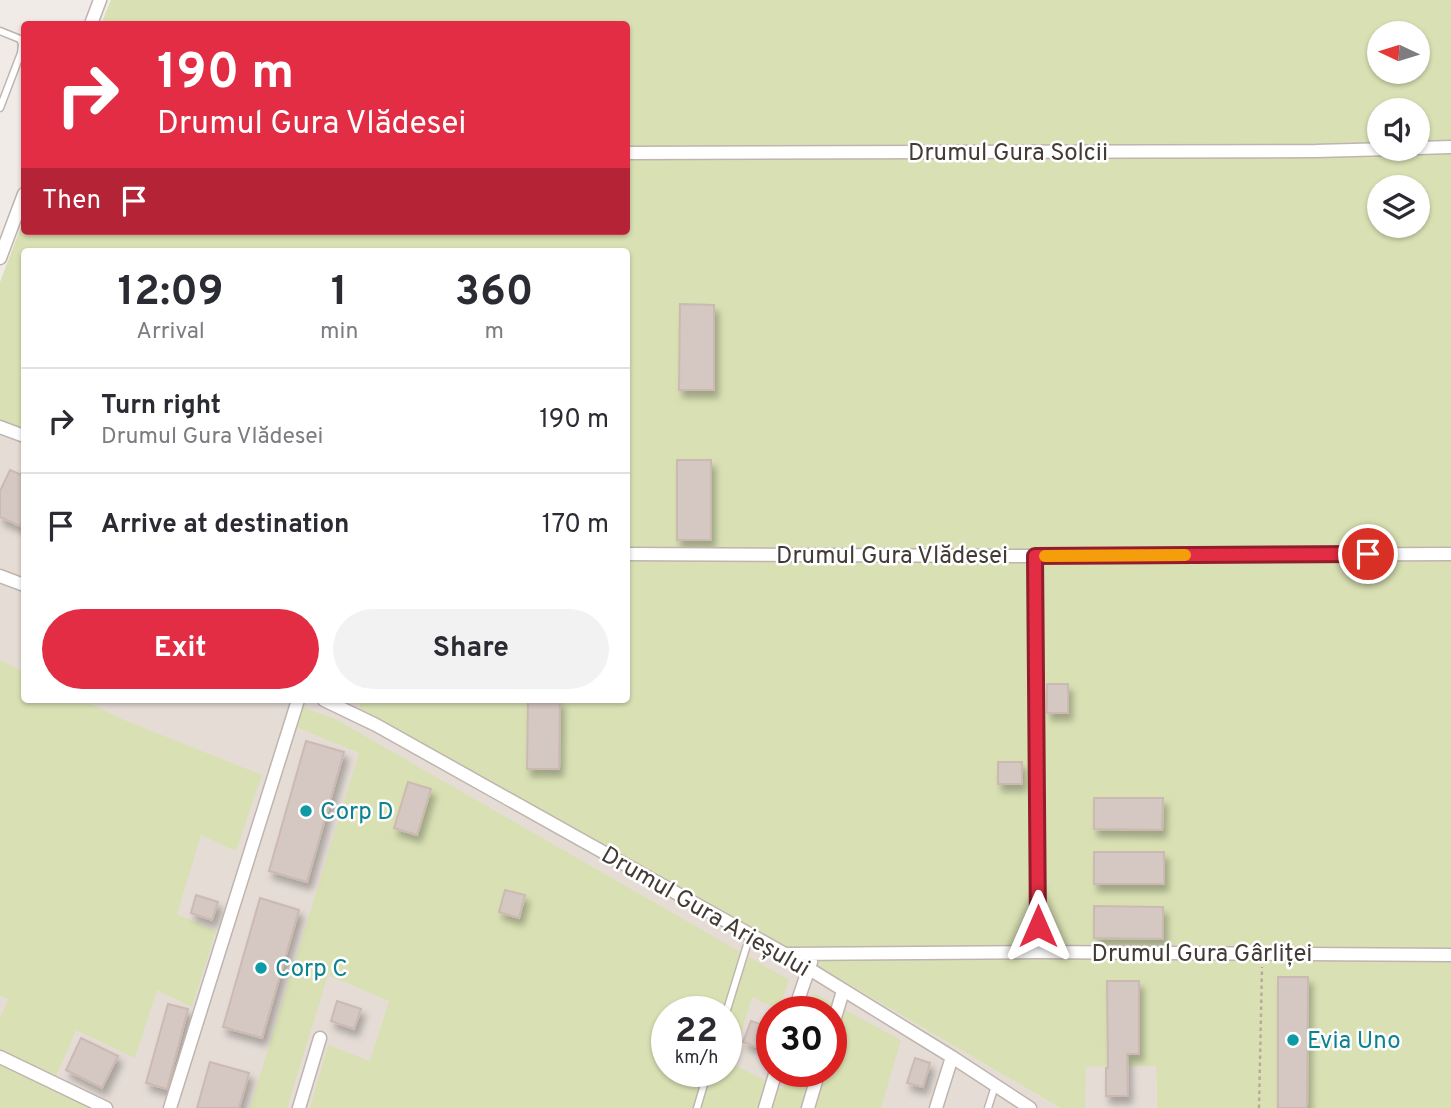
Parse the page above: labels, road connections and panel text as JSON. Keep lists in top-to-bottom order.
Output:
{
  "streets": {
    "street": [
      "Drumul Gura Solcii",
      "Drumul Gura Vlădesei",
      "Drumul Gura Arieșului",
      "Drumul Gura Gârliței"
    ]
  },
  "crossings": [
    ["Drumul Gura Arieșului", "Drumul Gura Gârliței"]
  ],
  "places": ["Corp D", "Corp C", "Evia Uno"],
  "north": "left",
  "page": {
    "turn": ["190 m", "Drumul Gura Vlădesei"],
    "then": "Then",
    "eta": [
      "12:09",
      "Arrival",
      "1",
      "min",
      "360",
      "m"
    ],
    "list": [
      {
        "name": "Turn right",
        "note": "Drumul Gura Vlădesei",
        "value": "190 m"
      },
      {
        "name": "Arrive at destination",
        "value": "170 m"
      }
    ],
    "buttons": ["Exit", "Share"],
    "speed": "22 km/h",
    "limit": "30"
  }
}
